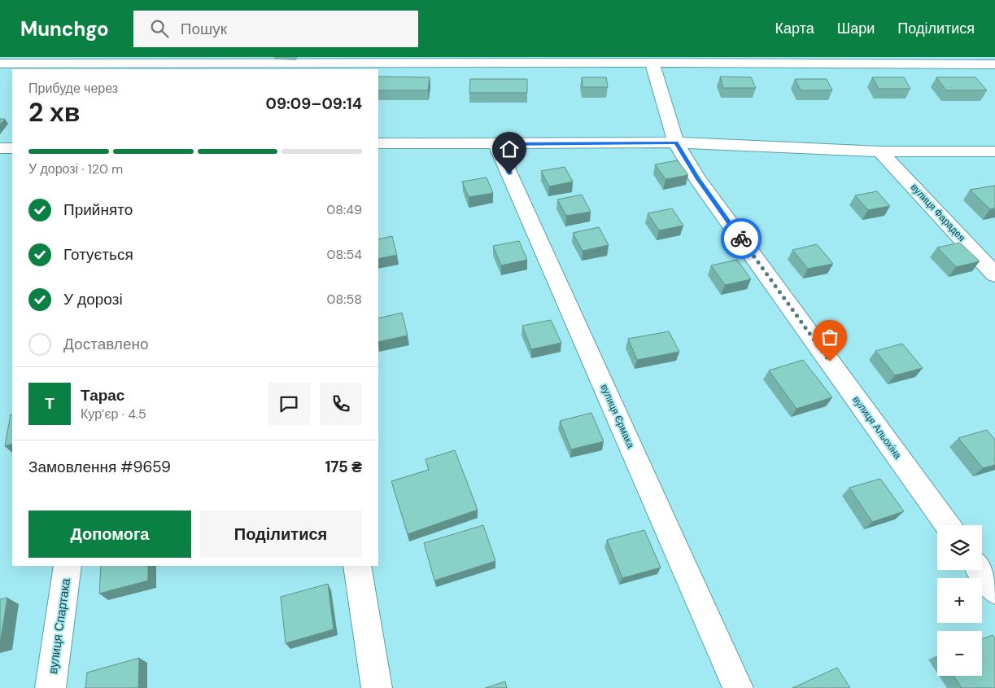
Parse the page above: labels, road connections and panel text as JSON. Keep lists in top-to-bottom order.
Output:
{
  "streets": {
    "street": [
      "вулиця Фарадея",
      "вулиця Єрмака",
      "вулиця Альохіна",
      "вулиця Спартака"
    ]
  },
  "page": {
    "header": "Munchgo",
    "search": "Пошук",
    "nav": ["Карта", "Шари", "Поділитися"],
    "heading": ["2 хв", "Прибуде через", "09:09–09:14"],
    "panel": [
      "Тарас",
      "Кур’єр · 4.5",
      "Замовлення #9659",
      "175 ₴"
    ],
    "bar": "У дорозі · 120 m",
    "list": [
      ["Прийнято", "08:49"],
      ["Готується", "08:54"],
      ["У дорозі", "08:58"],
      "Доставлено"
    ],
    "round": "Т",
    "buttons": ["Допомога", "Поділитися"],
    "map_buttons": ["+", "−"]
  }
}
